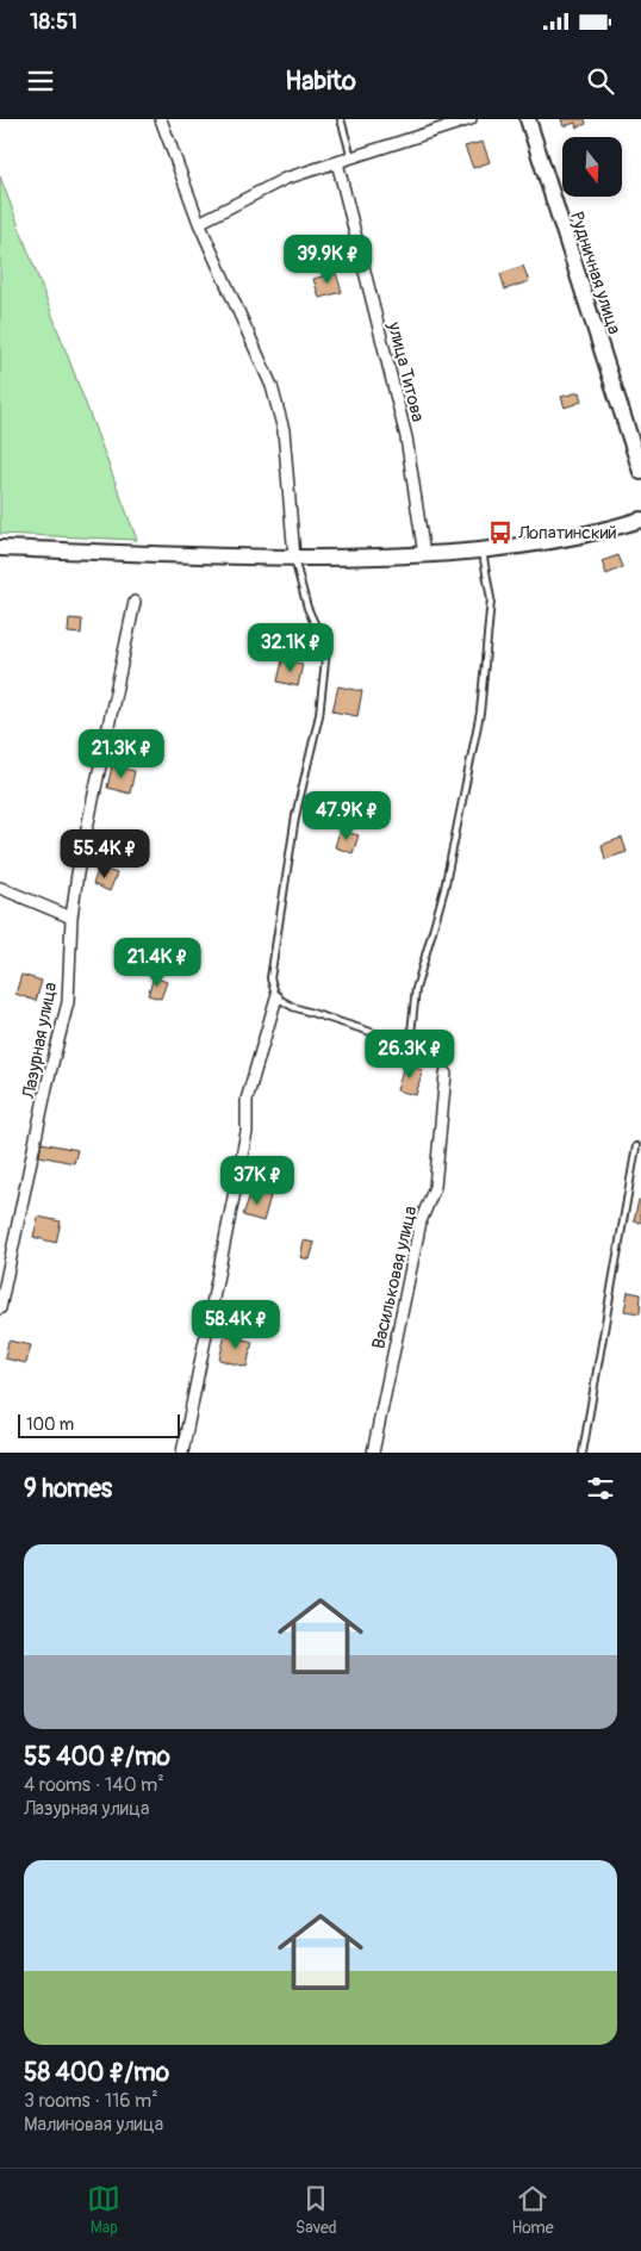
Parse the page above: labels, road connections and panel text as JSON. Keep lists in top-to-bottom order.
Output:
{
  "streets": {
    "main road": ["Рудничная улица"],
    "street": ["улица Титова", "Лазурная улица", "Васильковая улица"]
  },
  "places": {
    "bus stop": ["Лопатинский"]
  },
  "scale_bar": "100 m",
  "north": "bottom",
  "page": {
    "status": "18:51",
    "header": "Habito",
    "price": [
      "39.9K ₽",
      "32.1K ₽",
      "21.3K ₽",
      "47.9K ₽",
      "55.4K ₽",
      "21.4K ₽",
      "26.3K ₽",
      "37K ₽",
      "58.4K ₽"
    ],
    "scale": "100 m",
    "heading": "9 homes",
    "list": [
      {
        "name": "55 400 ₽/mo",
        "note": "4 rooms · 140 m² · Лазурная улица"
      },
      {
        "name": "58 400 ₽/mo",
        "note": "3 rooms · 116 m² · Малиновая улица"
      }
    ],
    "tabs": ["Map", "Saved", "Home"]
  }
}
